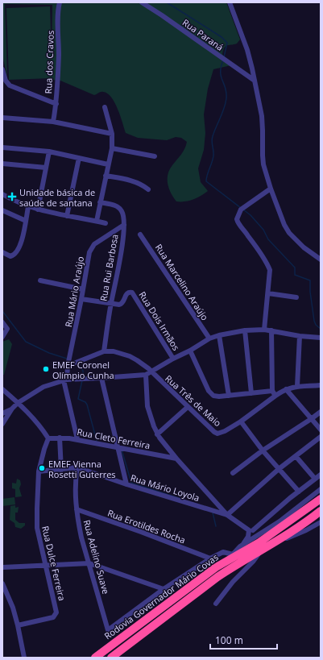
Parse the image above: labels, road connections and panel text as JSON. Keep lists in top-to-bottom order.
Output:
{
  "streets": {
    "highway": ["Rodovia Governador Mário Covas"],
    "street": [
      "Rua Paraná",
      "Rua dos Cravos",
      "Rua Rui Barbosa",
      "Rua Marcelino Araújo",
      "Rua Mário Araújo",
      "Rua Dois Irmãos",
      "Rua Três de Maio",
      "Rua Cleto Ferreira",
      "Rua Mário Loyola",
      "Rua Erotildes Rocha",
      "Rua Adelino Suave",
      "Rua Dulce Ferreira"
    ]
  },
  "crossings": [
    ["Rua Rui Barbosa", "Rua Mário Araújo"],
    ["Rua Rui Barbosa", "Rua Dois Irmãos"],
    ["Rua Rui Barbosa", "Rua Três de Maio"],
    ["Rua Mário Araújo", "Rua Dois Irmãos"],
    ["Rua Mário Araújo", "Rua Cleto Ferreira"],
    ["Rua Cleto Ferreira", "Rua Dulce Ferreira"],
    ["Rua Mário Loyola", "Rua Adelino Suave"],
    ["Rua Mário Loyola", "Rua Dulce Ferreira"],
    ["Rua Erotildes Rocha", "Rua Adelino Suave"]
  ],
  "places": {
    "health": ["Unidade básica de saúde de santana"],
    "other": ["EMEF Coronel Olímpio Cunha", "EMEF Vienna Rosetti Guterres"]
  },
  "scale_bar": "100 m"
}
